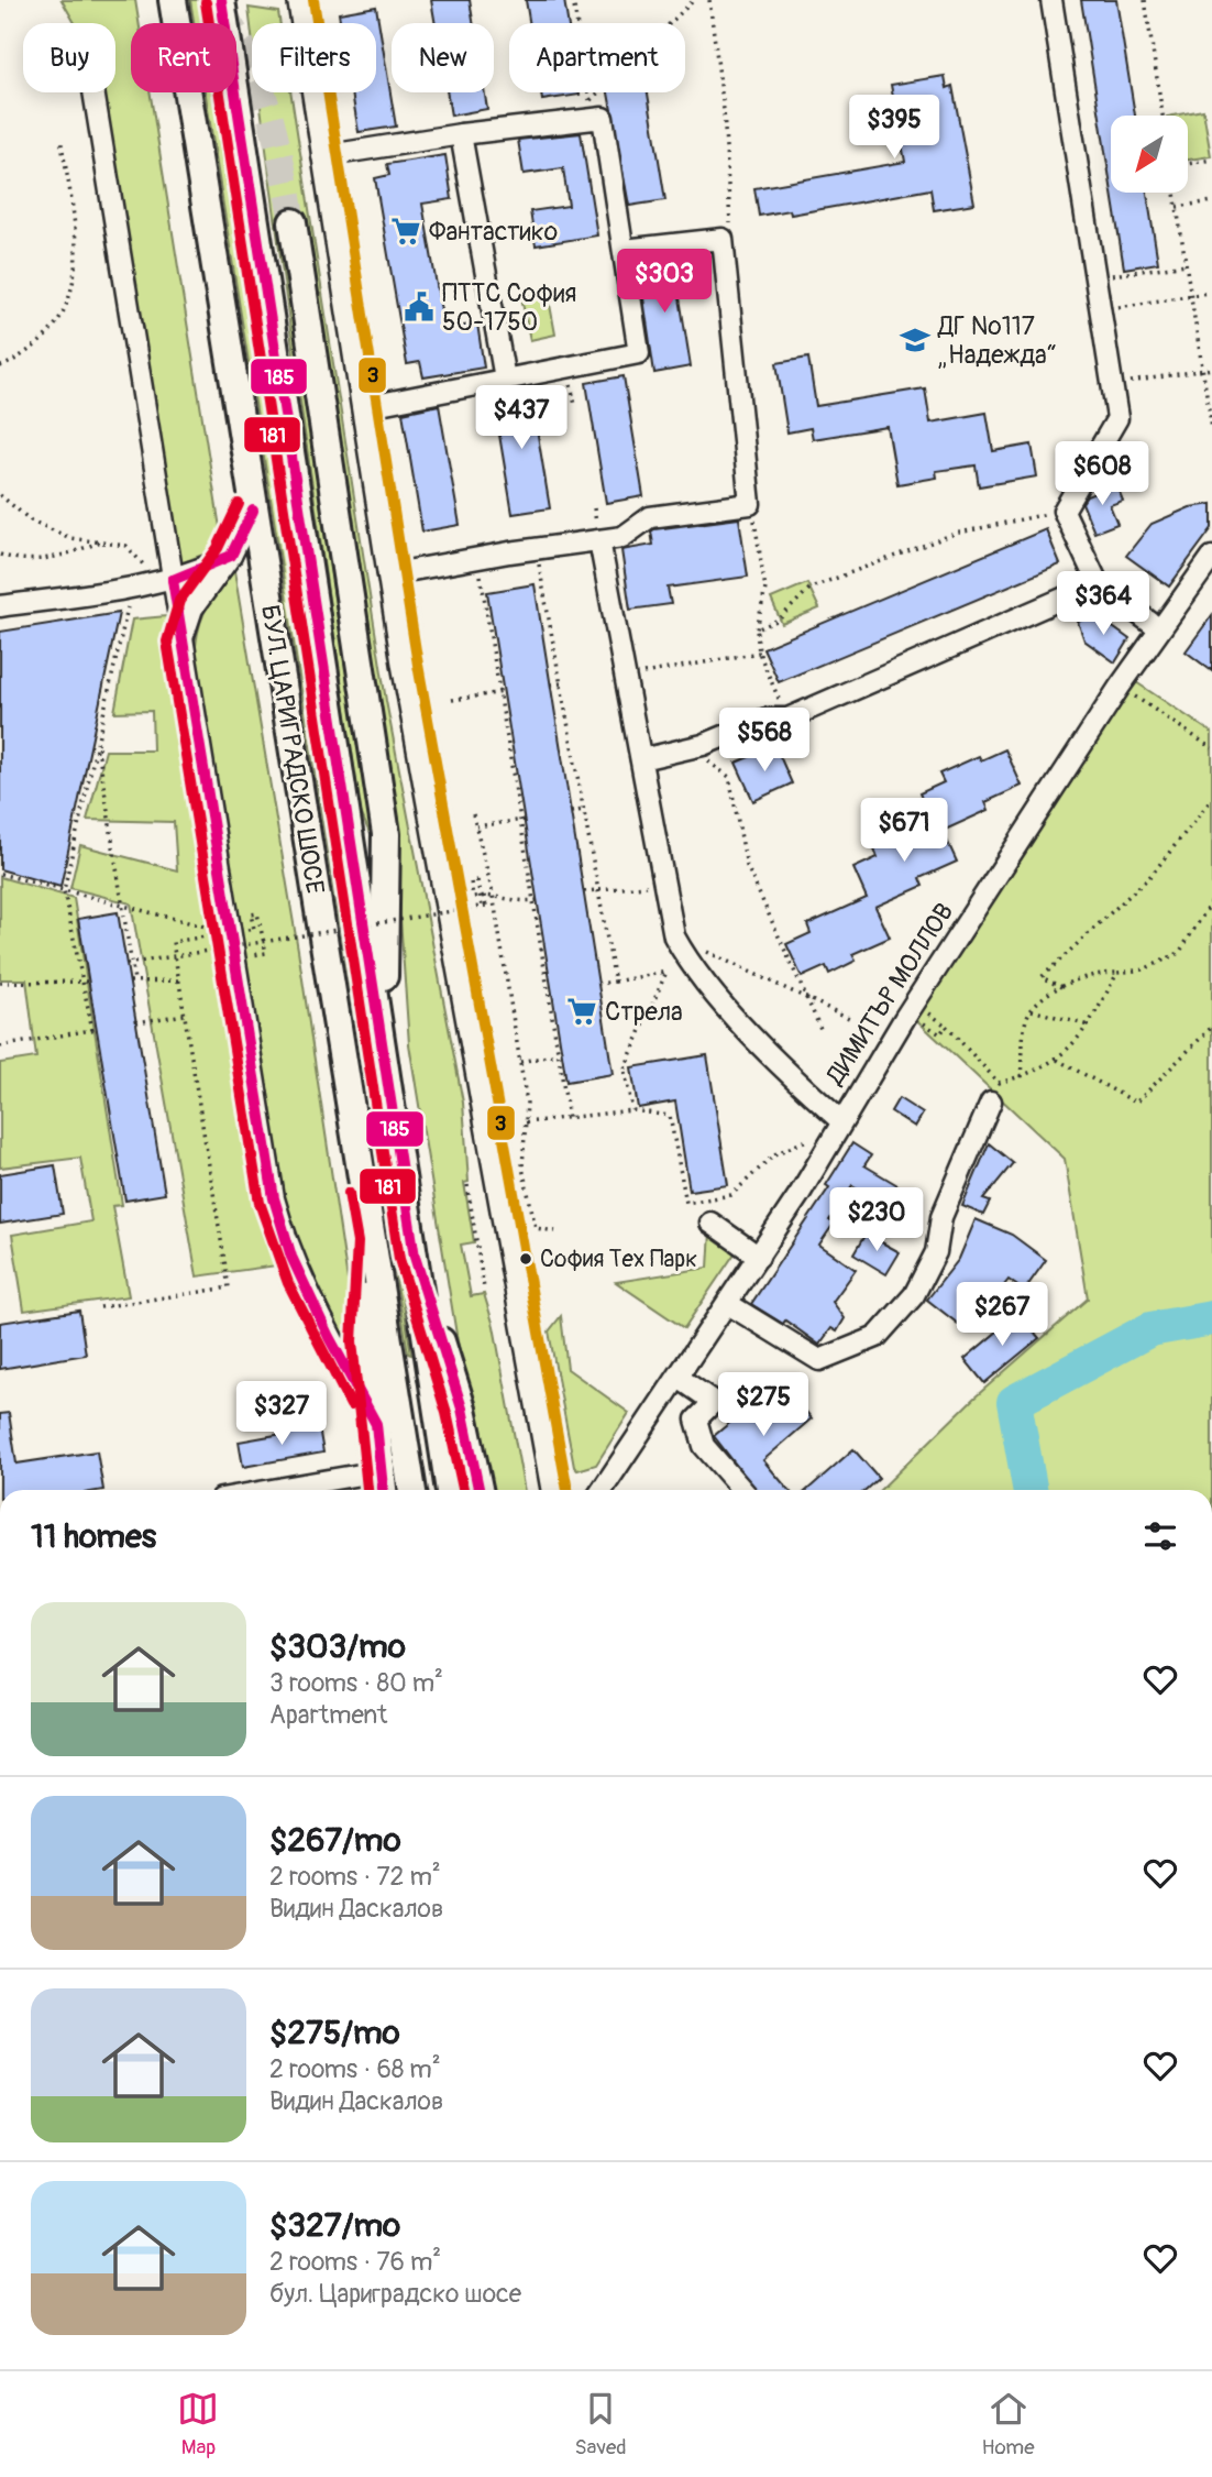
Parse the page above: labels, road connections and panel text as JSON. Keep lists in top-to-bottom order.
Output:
{
  "streets": {
    "highway": ["БУЛ. ЦАРИГРАДСКО ШОСЕ"],
    "street": ["ДИМИТЪР МОЛЛОВ"]
  },
  "places": {
    "supermarket": ["Фантастико", "Стрела"],
    "public building": ["ПТТС София 50-1750"],
    "school or university": ["ДГ №117 „Надежда“"],
    "other": ["София Тех Парк"]
  },
  "lines": ["transit line 185", "transit line 3", "transit line 181"],
  "north": "bottom left",
  "page": {
    "chip": [
      "Buy",
      "Rent",
      "Filters",
      "New",
      "Apartment"
    ],
    "price": [
      "$395",
      "$303",
      "$437",
      "$608",
      "$364",
      "$568",
      "$671",
      "$230",
      "$267",
      "$275",
      "$327"
    ],
    "heading": "11 homes",
    "list": [
      {
        "name": "$303/mo",
        "note": "3 rooms · 80 m² · Apartment"
      },
      {
        "name": "$267/mo",
        "note": "2 rooms · 72 m² · Видин Даскалов"
      },
      {
        "name": "$275/mo",
        "note": "2 rooms · 68 m² · Видин Даскалов"
      },
      {
        "name": "$327/mo",
        "note": "2 rooms · 76 m² · бул. Цариградско шосе"
      }
    ],
    "tabs": ["Map", "Saved", "Home"]
  }
}
